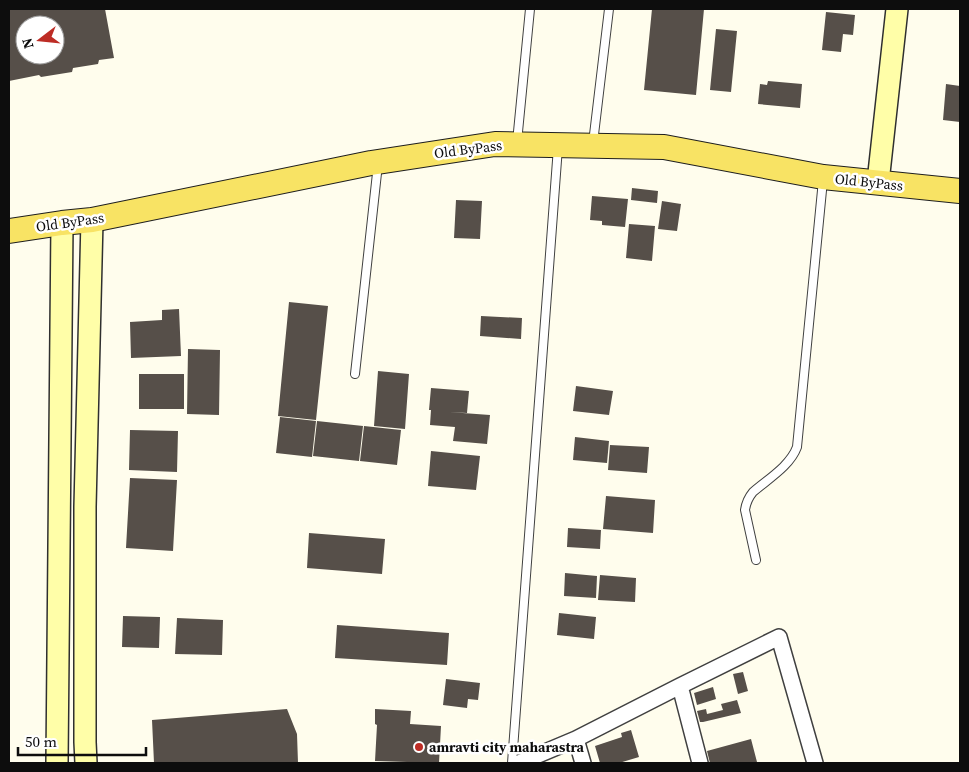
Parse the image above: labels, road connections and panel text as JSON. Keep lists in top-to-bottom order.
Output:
{
  "streets": {
    "main road": ["Old ByPass"]
  },
  "places": ["amravti city maharastra"],
  "scale_bar": "50 m",
  "north": "left"
}
